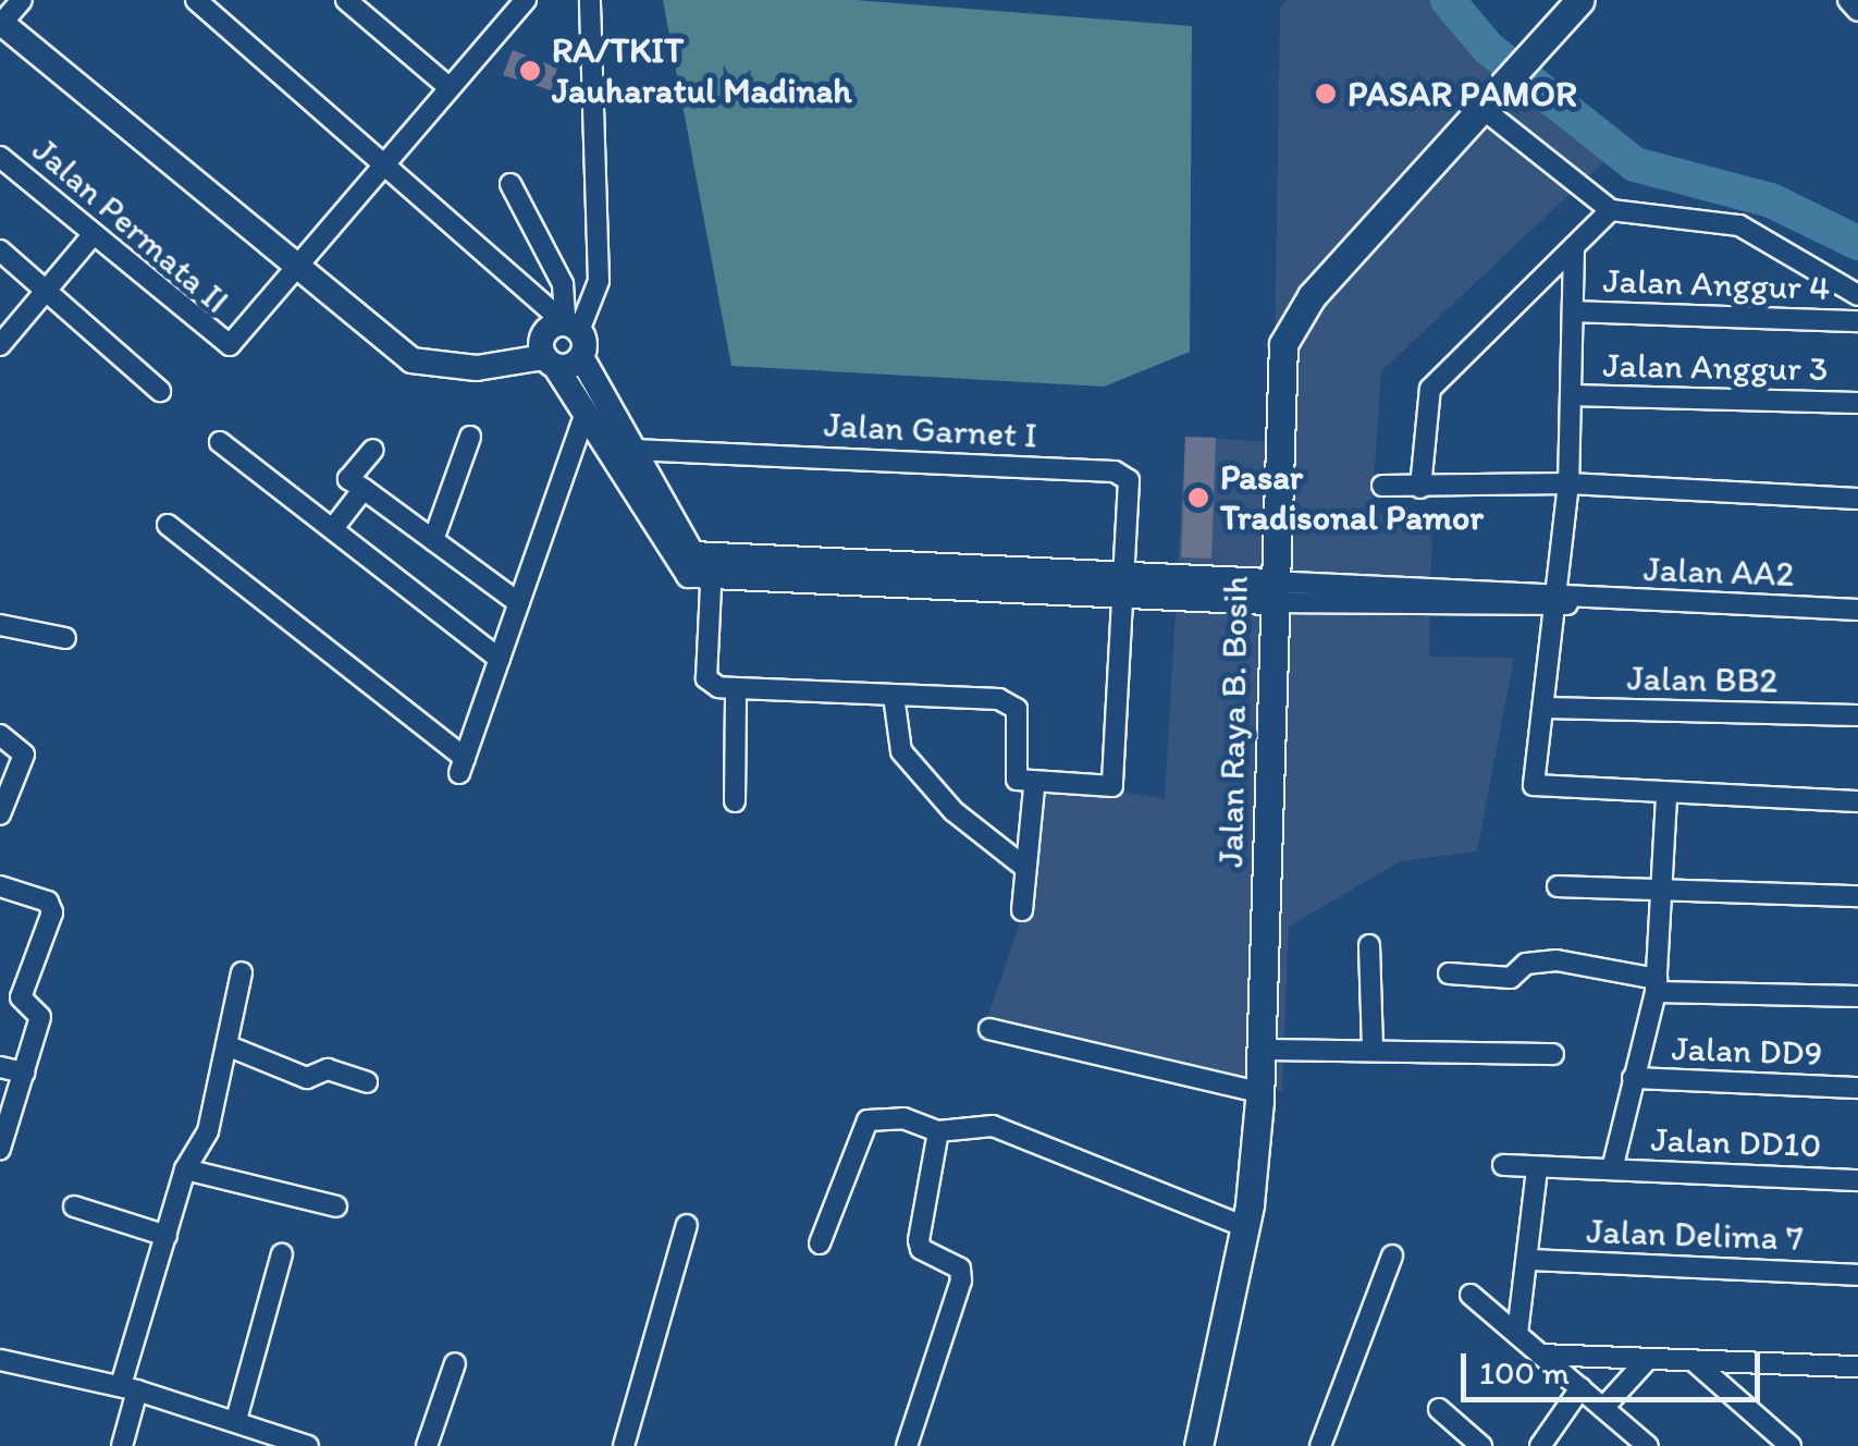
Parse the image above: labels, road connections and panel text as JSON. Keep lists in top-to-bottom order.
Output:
{
  "streets": {
    "main road": ["Jalan Raya B. Bosih"],
    "street": [
      "Jalan Permata II",
      "Jalan Anggur 4",
      "Jalan Anggur 3",
      "Jalan Garnet I",
      "Jalan AA2",
      "Jalan BB2",
      "Jalan DD9",
      "Jalan DD10",
      "Jalan Delima 7"
    ]
  },
  "places": ["RA/TKIT Jauharatul Madinah", "PASAR PAMOR", "Pasar Tradisonal Pamor"],
  "scale_bar": "100 m"
}
